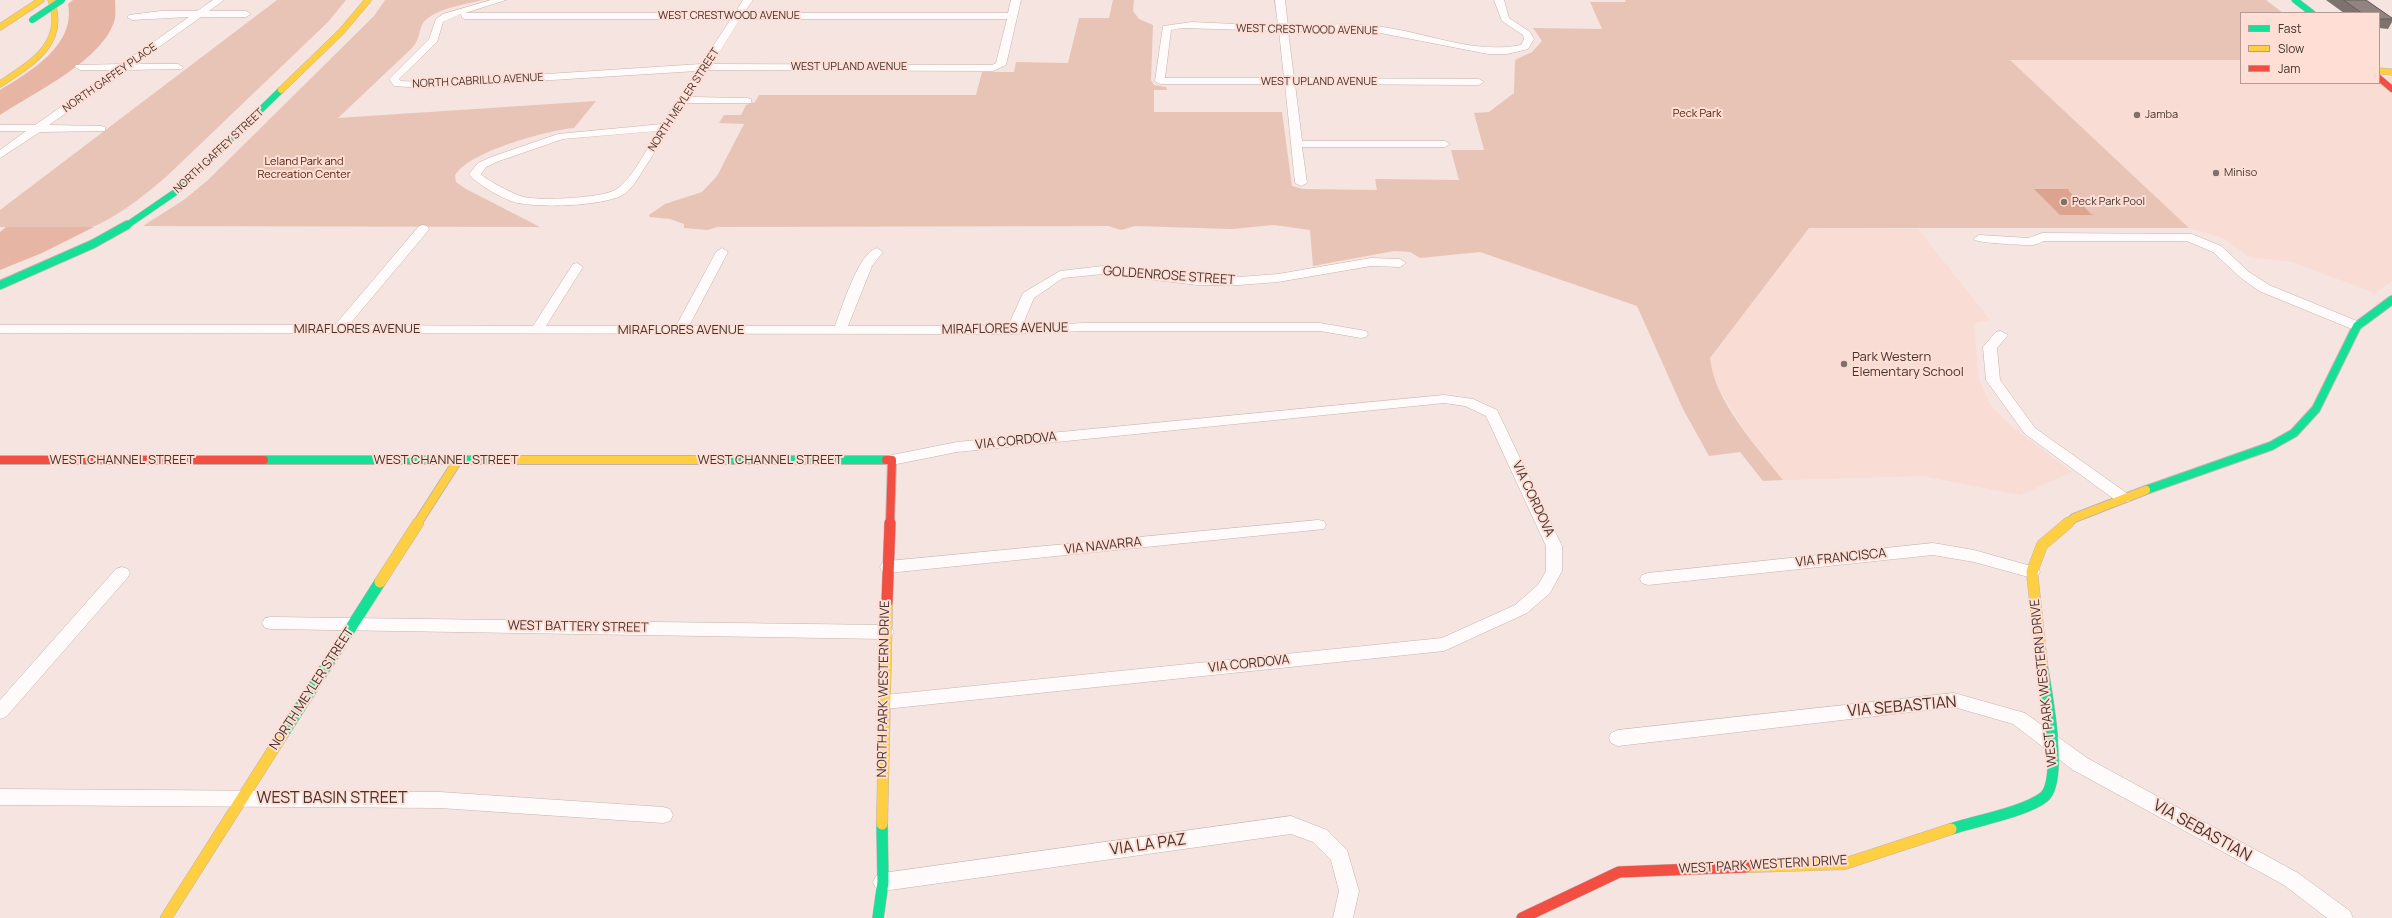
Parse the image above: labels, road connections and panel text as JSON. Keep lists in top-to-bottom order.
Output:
{
  "streets": {
    "main road": [
      "NORTH MEYLER STREET",
      "NORTH GAFFEY STREET",
      "WEST CHANNEL STREET",
      "WEST PARK WESTERN DRIVE",
      "NORTH PARK WESTERN DRIVE"
    ],
    "street": [
      "WEST CRESTWOOD AVENUE",
      "WEST UPLAND AVENUE",
      "NORTH GAFFEY PLACE",
      "NORTH CABRILLO AVENUE",
      "GOLDENROSE STREET",
      "MIRAFLORES AVENUE",
      "VIA CORDOVA",
      "VIA NAVARRA",
      "VIA FRANCISCA",
      "WEST BATTERY STREET",
      "VIA SEBASTIAN",
      "WEST BASIN STREET",
      "VIA LA PAZ"
    ]
  },
  "crossings": [
    ["WEST CRESTWOOD AVENUE", "WEST UPLAND AVENUE"],
    ["WEST CRESTWOOD AVENUE", "NORTH CABRILLO AVENUE"],
    ["WEST CRESTWOOD AVENUE", "NORTH MEYLER STREET"],
    ["WEST UPLAND AVENUE", "NORTH CABRILLO AVENUE"],
    ["WEST UPLAND AVENUE", "NORTH MEYLER STREET"],
    ["NORTH CABRILLO AVENUE", "NORTH MEYLER STREET"],
    ["NORTH MEYLER STREET", "WEST CHANNEL STREET"],
    ["NORTH MEYLER STREET", "WEST BATTERY STREET"],
    ["NORTH MEYLER STREET", "WEST BASIN STREET"],
    ["GOLDENROSE STREET", "MIRAFLORES AVENUE"],
    ["VIA CORDOVA", "WEST CHANNEL STREET"],
    ["VIA CORDOVA", "NORTH PARK WESTERN DRIVE"],
    ["WEST CHANNEL STREET", "NORTH PARK WESTERN DRIVE"],
    ["VIA NAVARRA", "NORTH PARK WESTERN DRIVE"],
    ["VIA FRANCISCA", "WEST PARK WESTERN DRIVE"],
    ["WEST BATTERY STREET", "NORTH PARK WESTERN DRIVE"],
    ["WEST PARK WESTERN DRIVE", "VIA SEBASTIAN"],
    ["NORTH PARK WESTERN DRIVE", "VIA LA PAZ"]
  ],
  "parks": ["Peck Park", "Leland Park and Recreation Center"],
  "places": [
    "Jamba",
    "Miniso",
    "Peck Park Pool",
    "Park Western Elementary School"
  ],
  "legend": ["Fast", "Slow", "Jam"]
}
